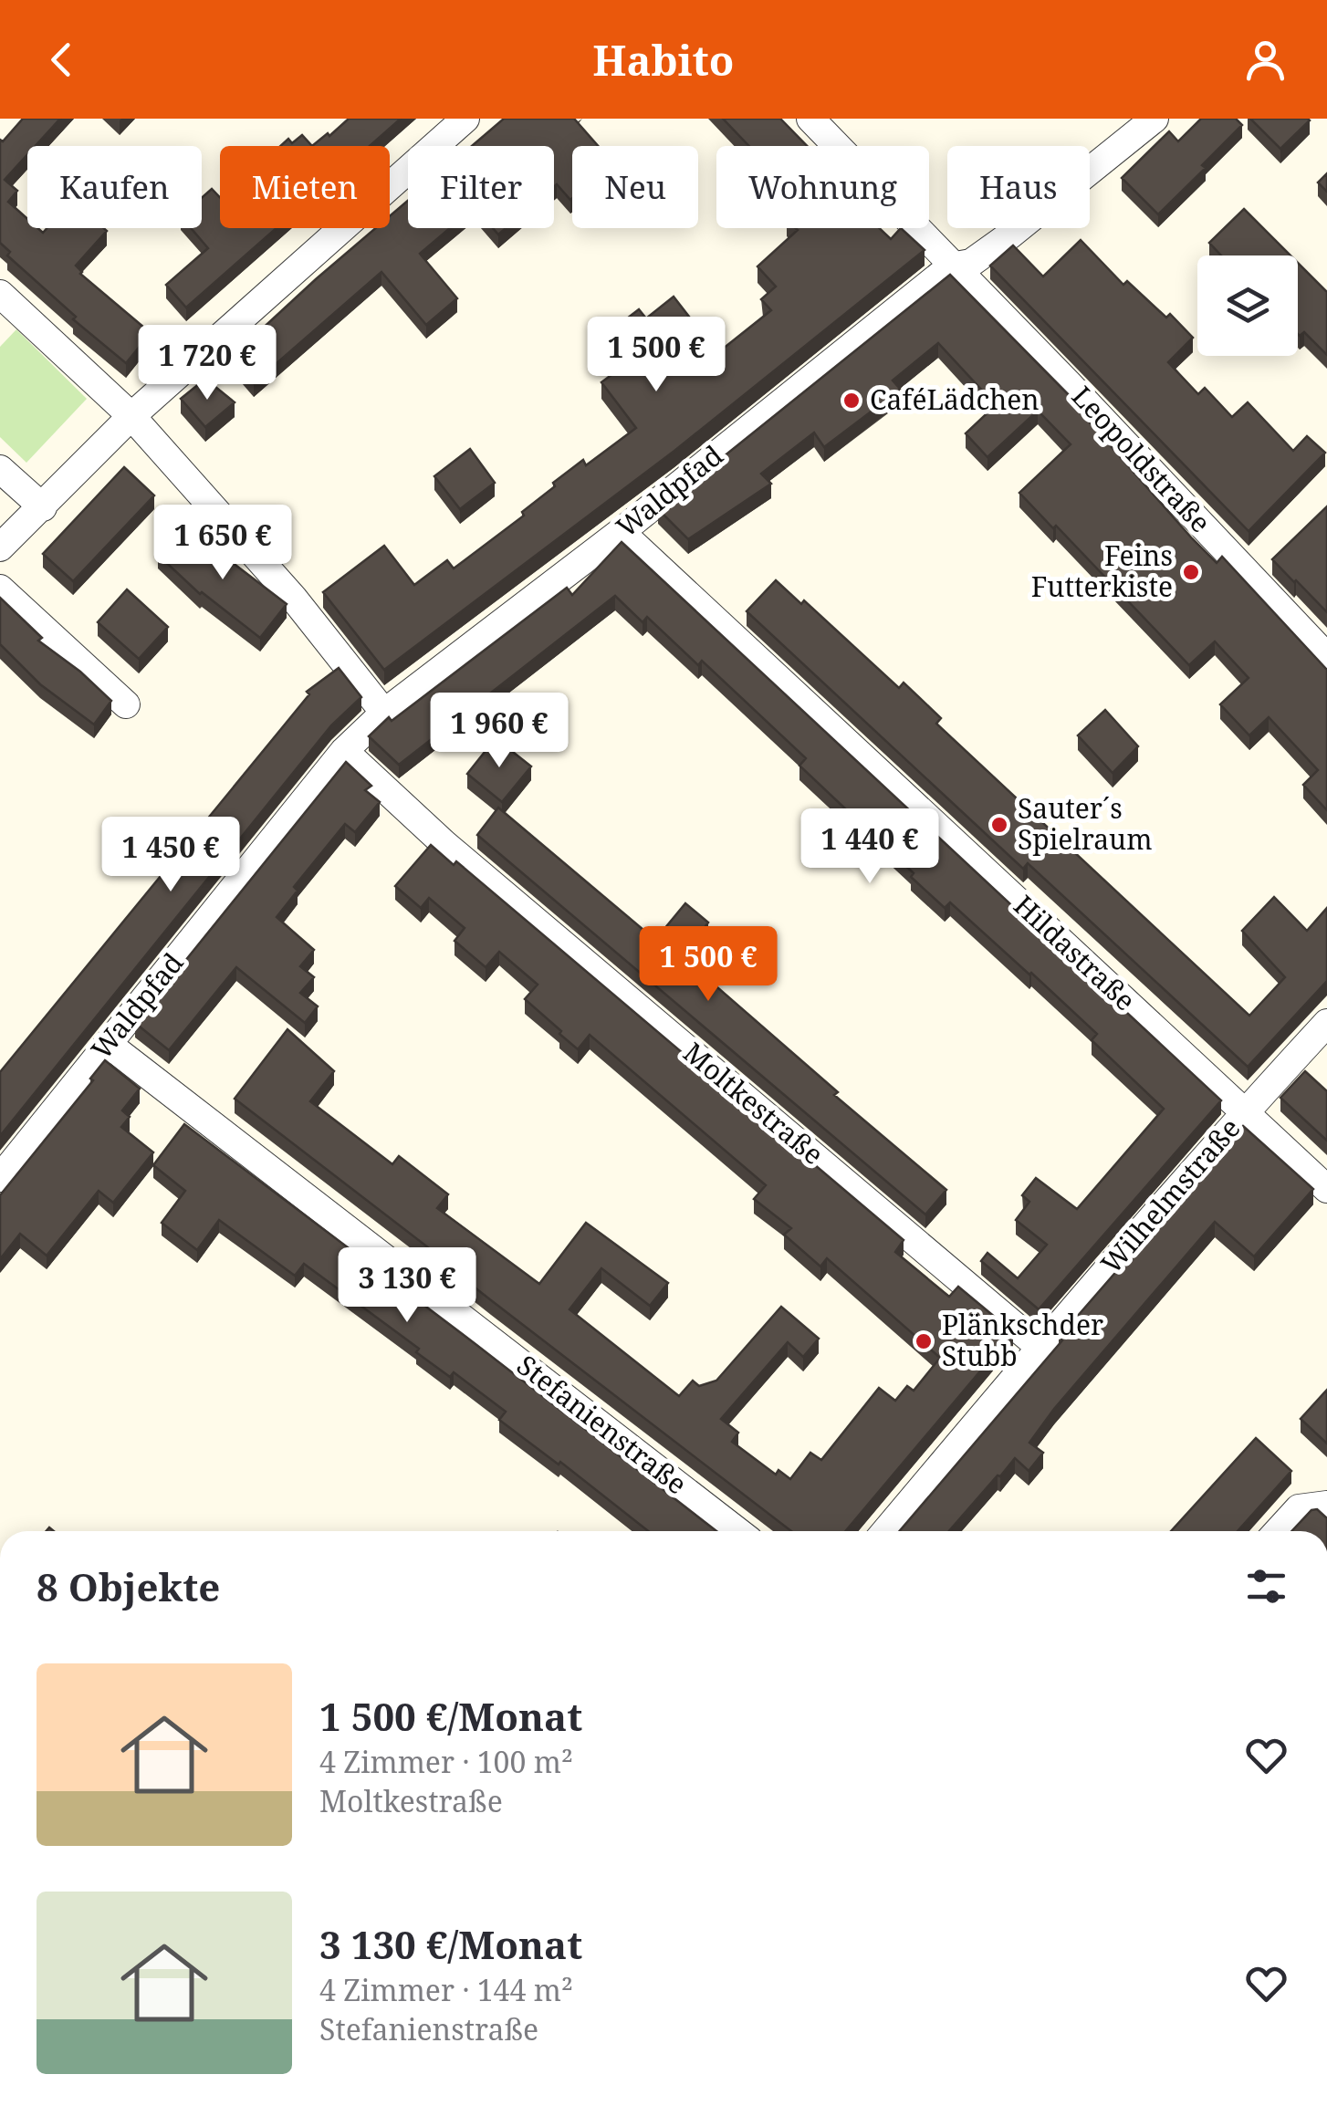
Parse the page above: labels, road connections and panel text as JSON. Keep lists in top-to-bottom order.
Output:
{
  "streets": {
    "street": [
      "Leopoldstraße",
      "Waldpfad",
      "Hildastraße",
      "Moltkestraße",
      "Wilhelmstraße",
      "Stefanienstraße"
    ]
  },
  "crossings": [
    ["Leopoldstraße", "Waldpfad"],
    ["Waldpfad", "Hildastraße"],
    ["Waldpfad", "Moltkestraße"],
    ["Waldpfad", "Stefanienstraße"],
    ["Hildastraße", "Wilhelmstraße"],
    ["Moltkestraße", "Wilhelmstraße"]
  ],
  "places": [
    "CaféLädchen",
    "Feins Futterkiste",
    "Sauter´s Spielraum",
    "Plänkschder Stubb"
  ],
  "page": {
    "header": "Habito",
    "chip": [
      "Kaufen",
      "Mieten",
      "Filter",
      "Neu",
      "Wohnung",
      "Haus"
    ],
    "price": [
      "1 500 €",
      "1 720 €",
      "1 650 €",
      "1 960 €",
      "1 440 €",
      "1 450 €",
      "1 500 €",
      "3 130 €"
    ],
    "heading": "8 Objekte",
    "list": [
      {
        "name": "1 500 €/Monat",
        "note": "4 Zimmer · 100 m² · Moltkestraße"
      },
      {
        "name": "3 130 €/Monat",
        "note": "4 Zimmer · 144 m² · Stefanienstraße"
      }
    ]
  }
}
